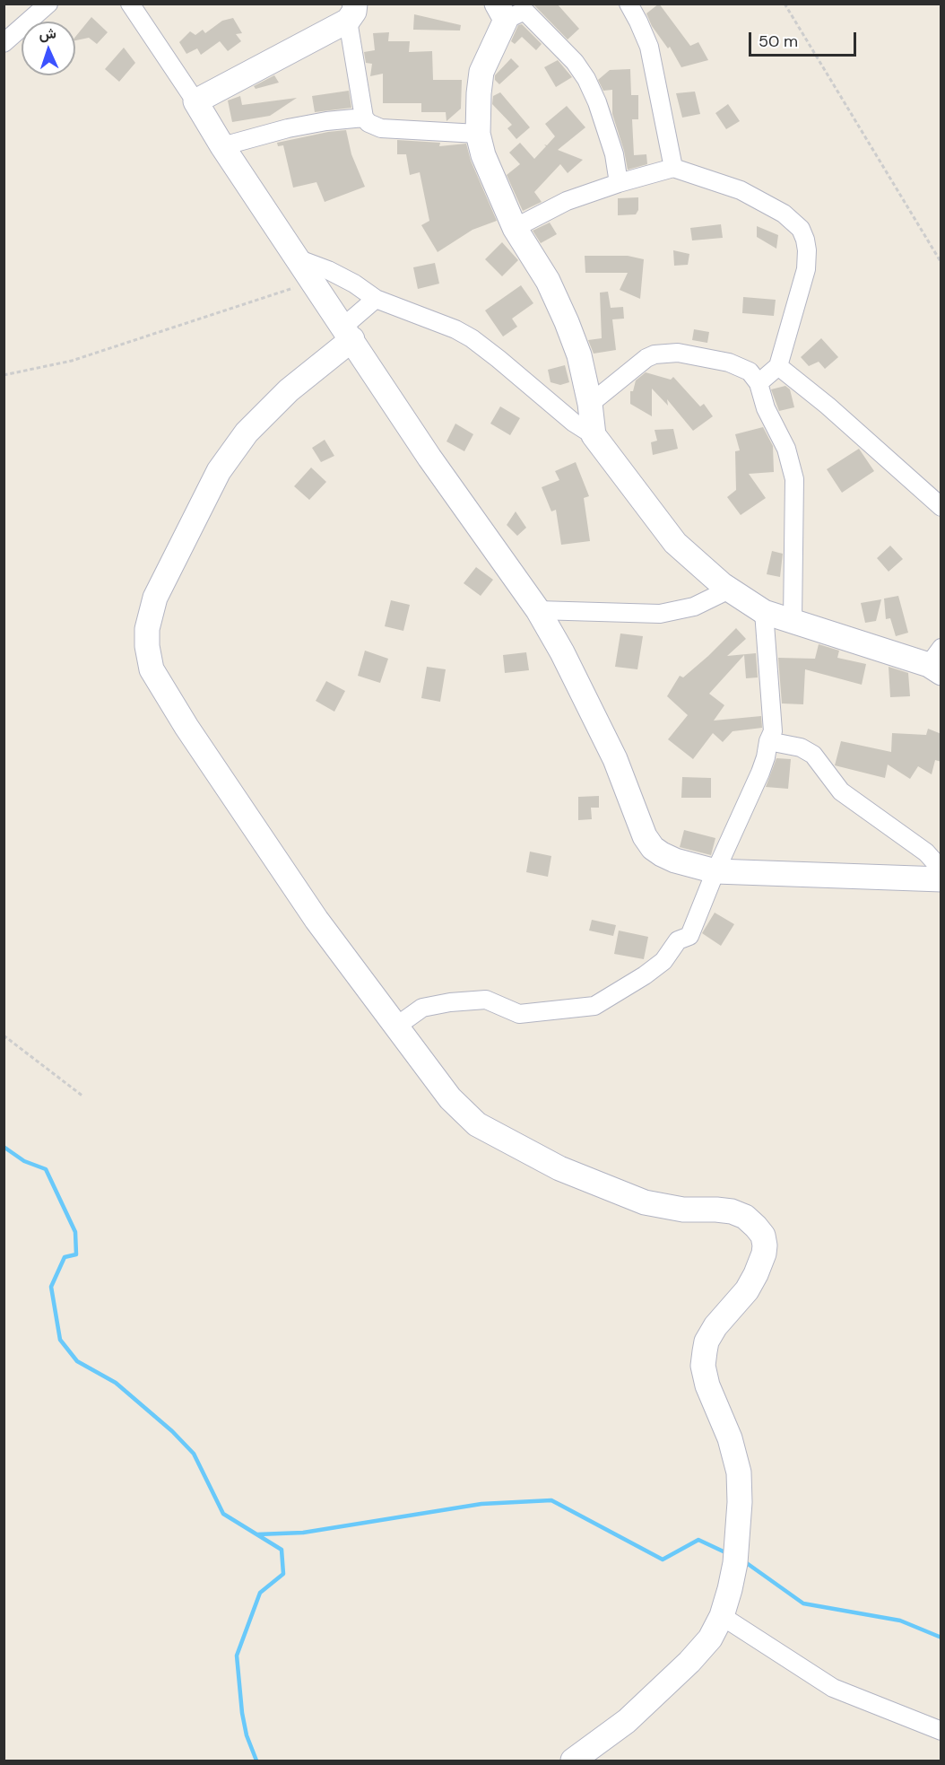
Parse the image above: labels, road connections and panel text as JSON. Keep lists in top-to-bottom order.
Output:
{
  "scale_bar": "50 m",
  "north": "top"
}
